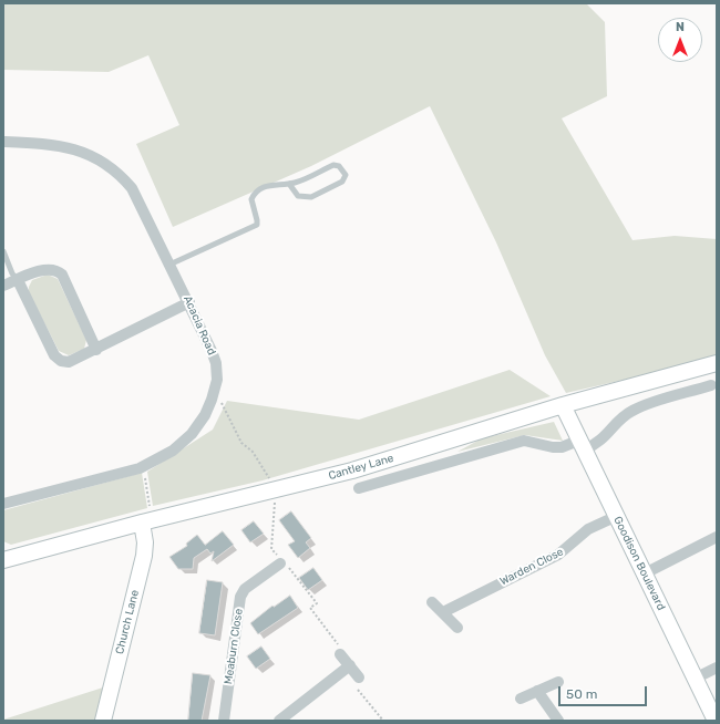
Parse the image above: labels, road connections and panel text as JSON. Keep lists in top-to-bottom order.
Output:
{
  "streets": {
    "main road": ["Cantley Lane", "Goodison Boulevard", "Church Lane"],
    "street": ["Acacia Road", "Warden Close", "Meaburn Close"]
  },
  "crossings": [
    ["Cantley Lane", "Goodison Boulevard"],
    ["Cantley Lane", "Church Lane"],
    ["Goodison Boulevard", "Warden Close"]
  ],
  "scale_bar": "50 m",
  "north": "top"
}
